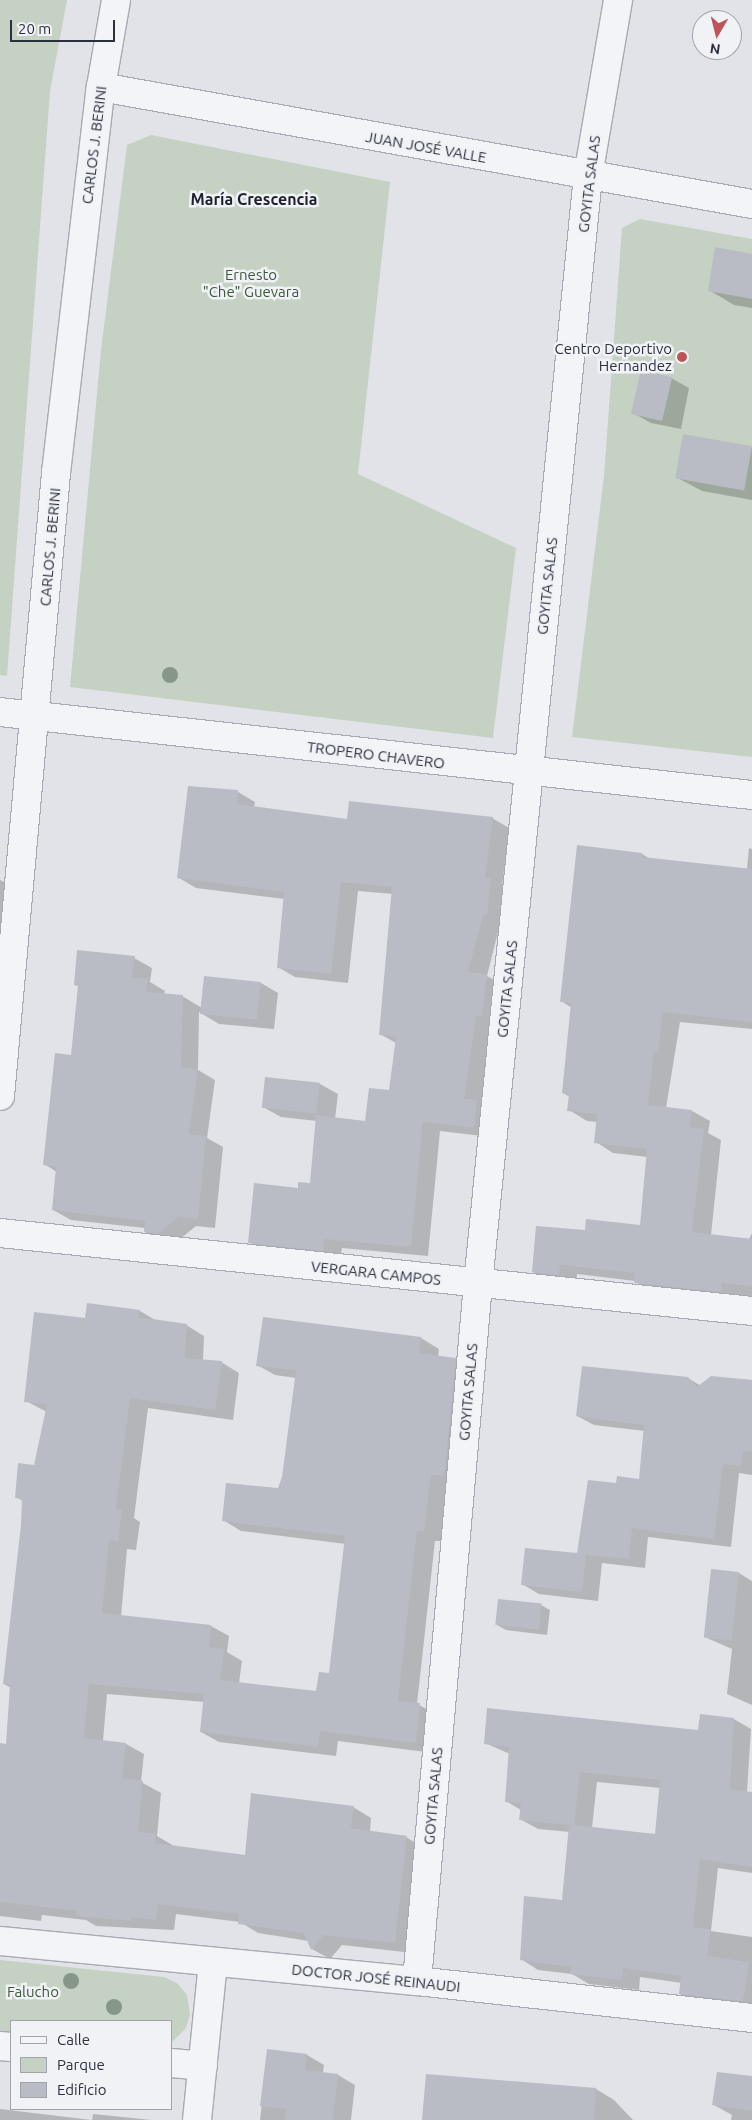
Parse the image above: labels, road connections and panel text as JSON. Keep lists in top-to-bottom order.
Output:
{
  "streets": {
    "street": [
      "CARLOS J. BERINI",
      "JUAN JOSÉ VALLE",
      "GOYITA SALAS",
      "TROPERO CHAVERO",
      "VERGARA CAMPOS",
      "DOCTOR JOSÉ REINAUDI"
    ]
  },
  "crossings": [
    ["CARLOS J. BERINI", "JUAN JOSÉ VALLE"],
    ["CARLOS J. BERINI", "TROPERO CHAVERO"],
    ["JUAN JOSÉ VALLE", "GOYITA SALAS"],
    ["GOYITA SALAS", "TROPERO CHAVERO"],
    ["GOYITA SALAS", "VERGARA CAMPOS"],
    ["GOYITA SALAS", "DOCTOR JOSÉ REINAUDI"]
  ],
  "districts": ["María Crescencia"],
  "parks": ["Ernesto \"Che\" Guevara", "Falucho"],
  "places": ["Centro Deportivo Hernandez"],
  "legend": ["Calle", "Parque", "Edificio"],
  "scale_bar": "20 m",
  "north": "bottom"
}
